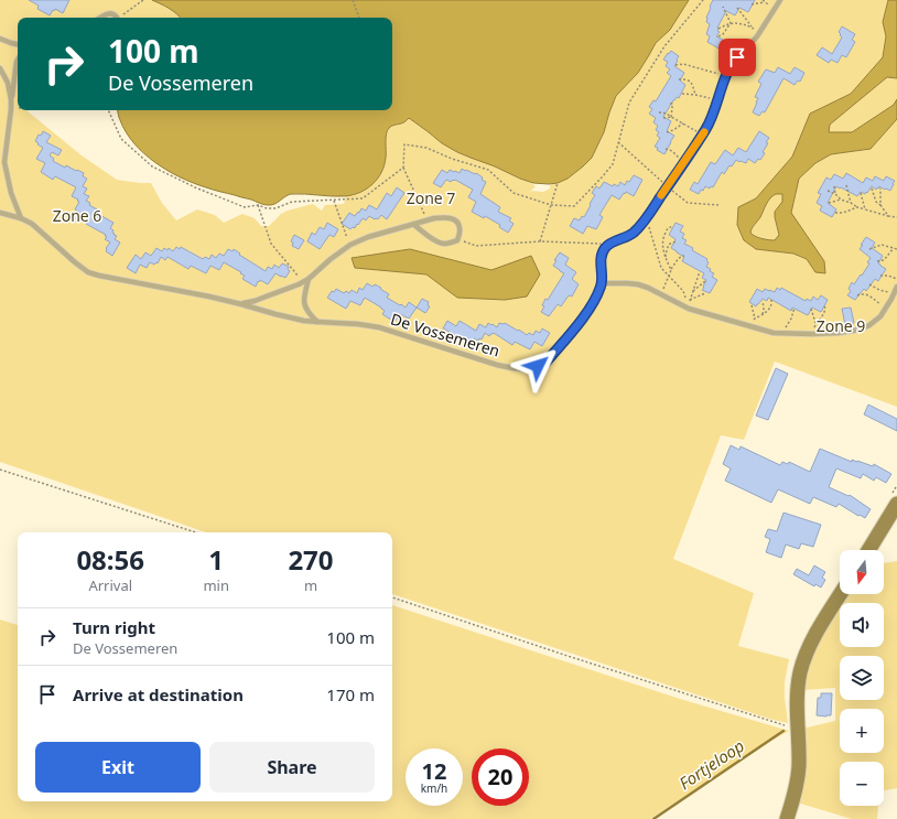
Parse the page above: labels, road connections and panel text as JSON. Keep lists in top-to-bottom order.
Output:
{
  "streets": {
    "lane": ["De Vossemeren"]
  },
  "water": ["Fortjeloop"],
  "parks": ["Zone 7", "Zone 6", "Zone 9"],
  "north": "bottom",
  "page": {
    "turn": ["100 m", "De Vossemeren"],
    "eta": [
      "08:56",
      "Arrival",
      "1",
      "min",
      "270",
      "m"
    ],
    "map_buttons": ["+", "−"],
    "list": [
      {
        "name": "Turn right",
        "note": "De Vossemeren",
        "value": "100 m"
      },
      {
        "name": "Arrive at destination",
        "value": "170 m"
      }
    ],
    "buttons": ["Exit", "Share"],
    "speed": "12 km/h",
    "limit": "20"
  }
}
